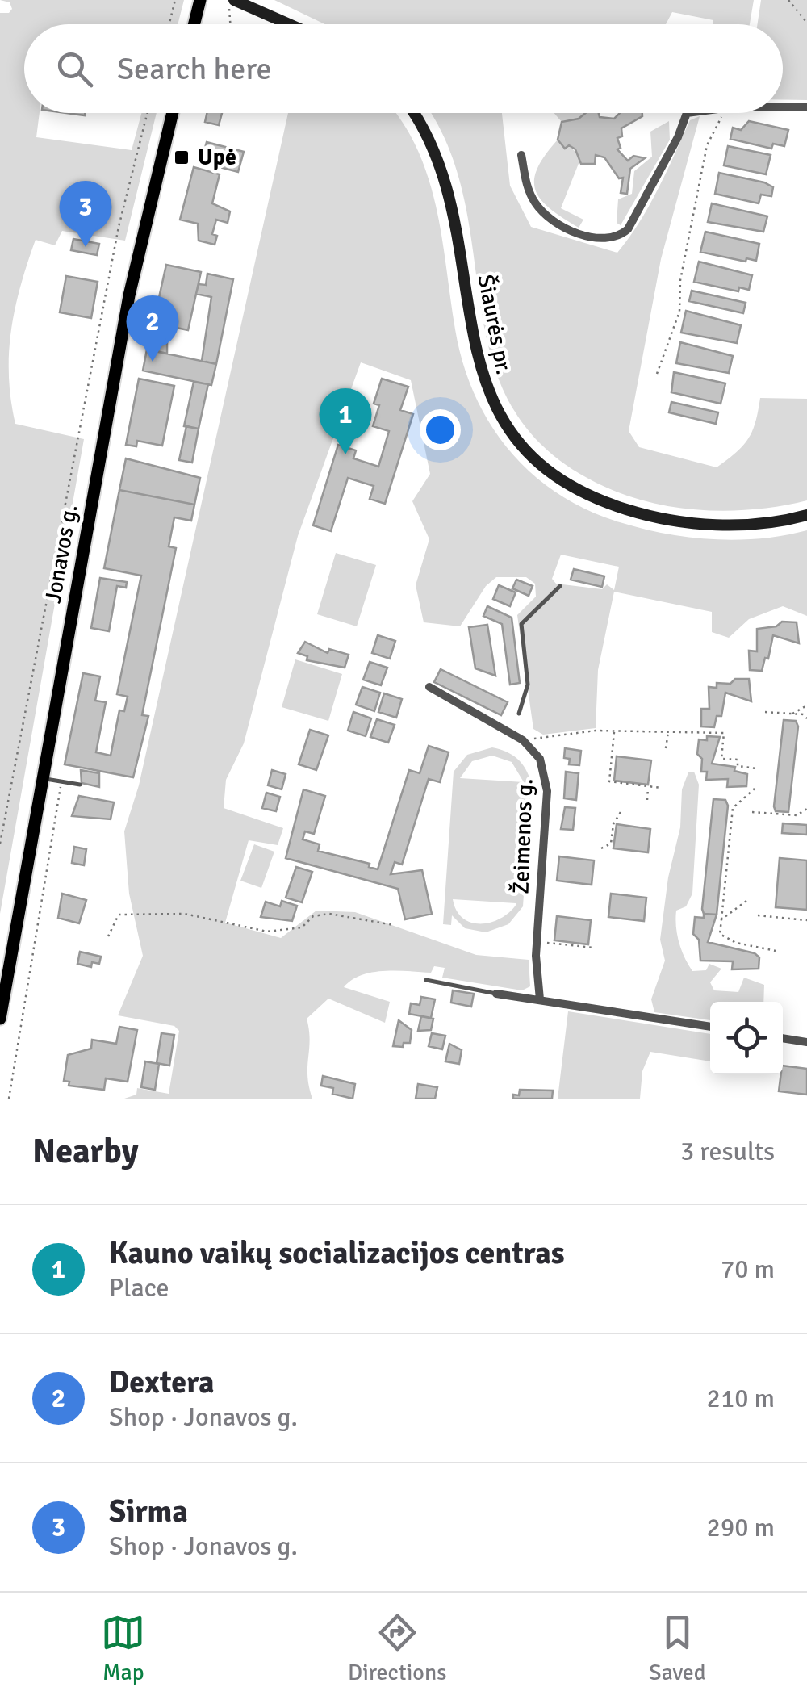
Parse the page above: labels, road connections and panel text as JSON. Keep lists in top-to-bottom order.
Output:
{
  "streets": {
    "main road": ["Šiaurės pr.", "Jonavos g."],
    "street": ["Žeimenos g."]
  },
  "places": {
    "transit": ["Upė"]
  },
  "page": {
    "search": "Search here",
    "pins": ["3", "2", "1"],
    "heading": ["Nearby", "3 results"],
    "list": [
      {
        "mark": "1",
        "name": "Kauno vaikų socializacijos centras",
        "note": "Place",
        "value": "70 m"
      },
      {
        "mark": "2",
        "name": "Dextera",
        "note": "Shop · Jonavos g.",
        "value": "210 m"
      },
      {
        "mark": "3",
        "name": "Sirma",
        "note": "Shop · Jonavos g.",
        "value": "290 m"
      }
    ],
    "nav": ["Map", "Directions", "Saved"]
  }
}
